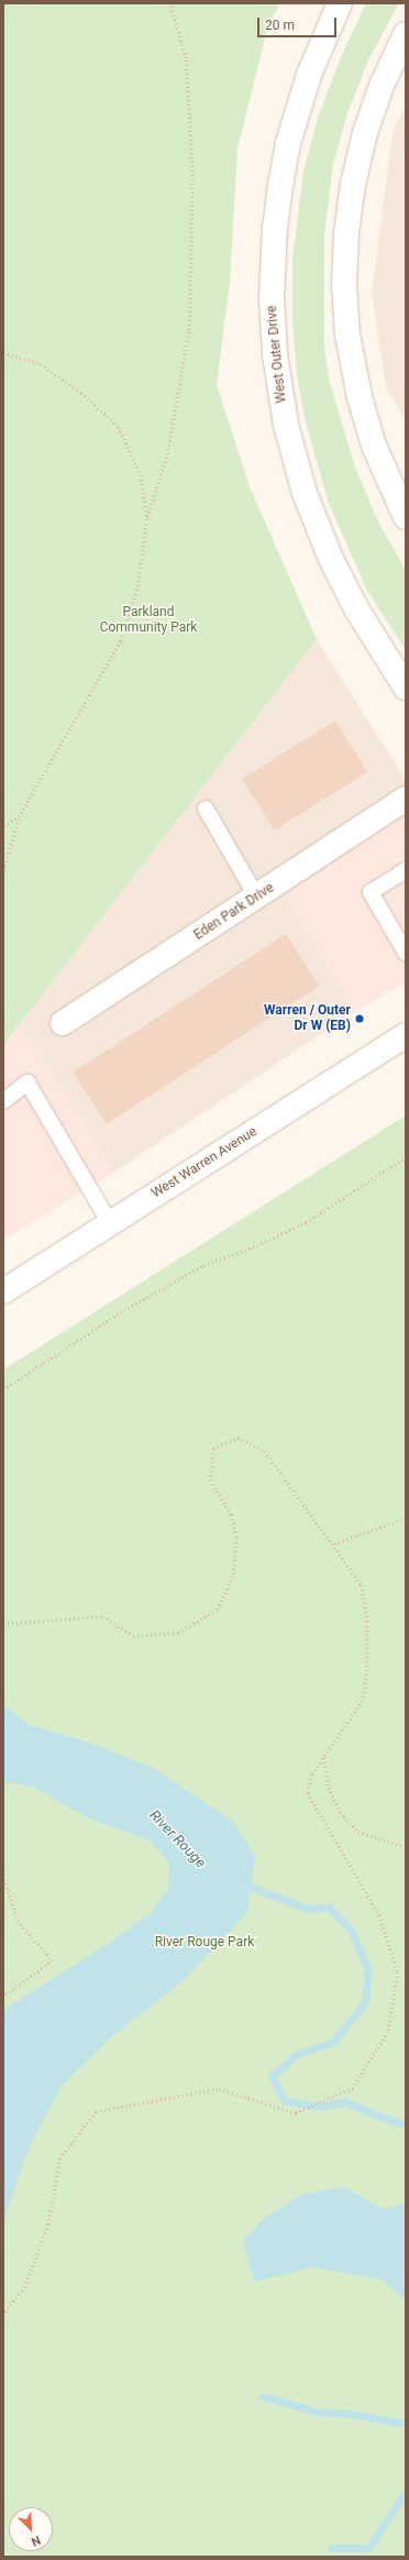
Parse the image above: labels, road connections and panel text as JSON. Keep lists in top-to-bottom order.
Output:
{
  "streets": {
    "main road": ["West Outer Drive", "Eden Park Drive", "West Warren Avenue"]
  },
  "water": ["River Rouge"],
  "parks": ["Parkland Community Park", "River Rouge Park"],
  "places": ["Warren / Outer Dr W (EB)"],
  "scale_bar": "20 m",
  "north": "bottom right"
}
